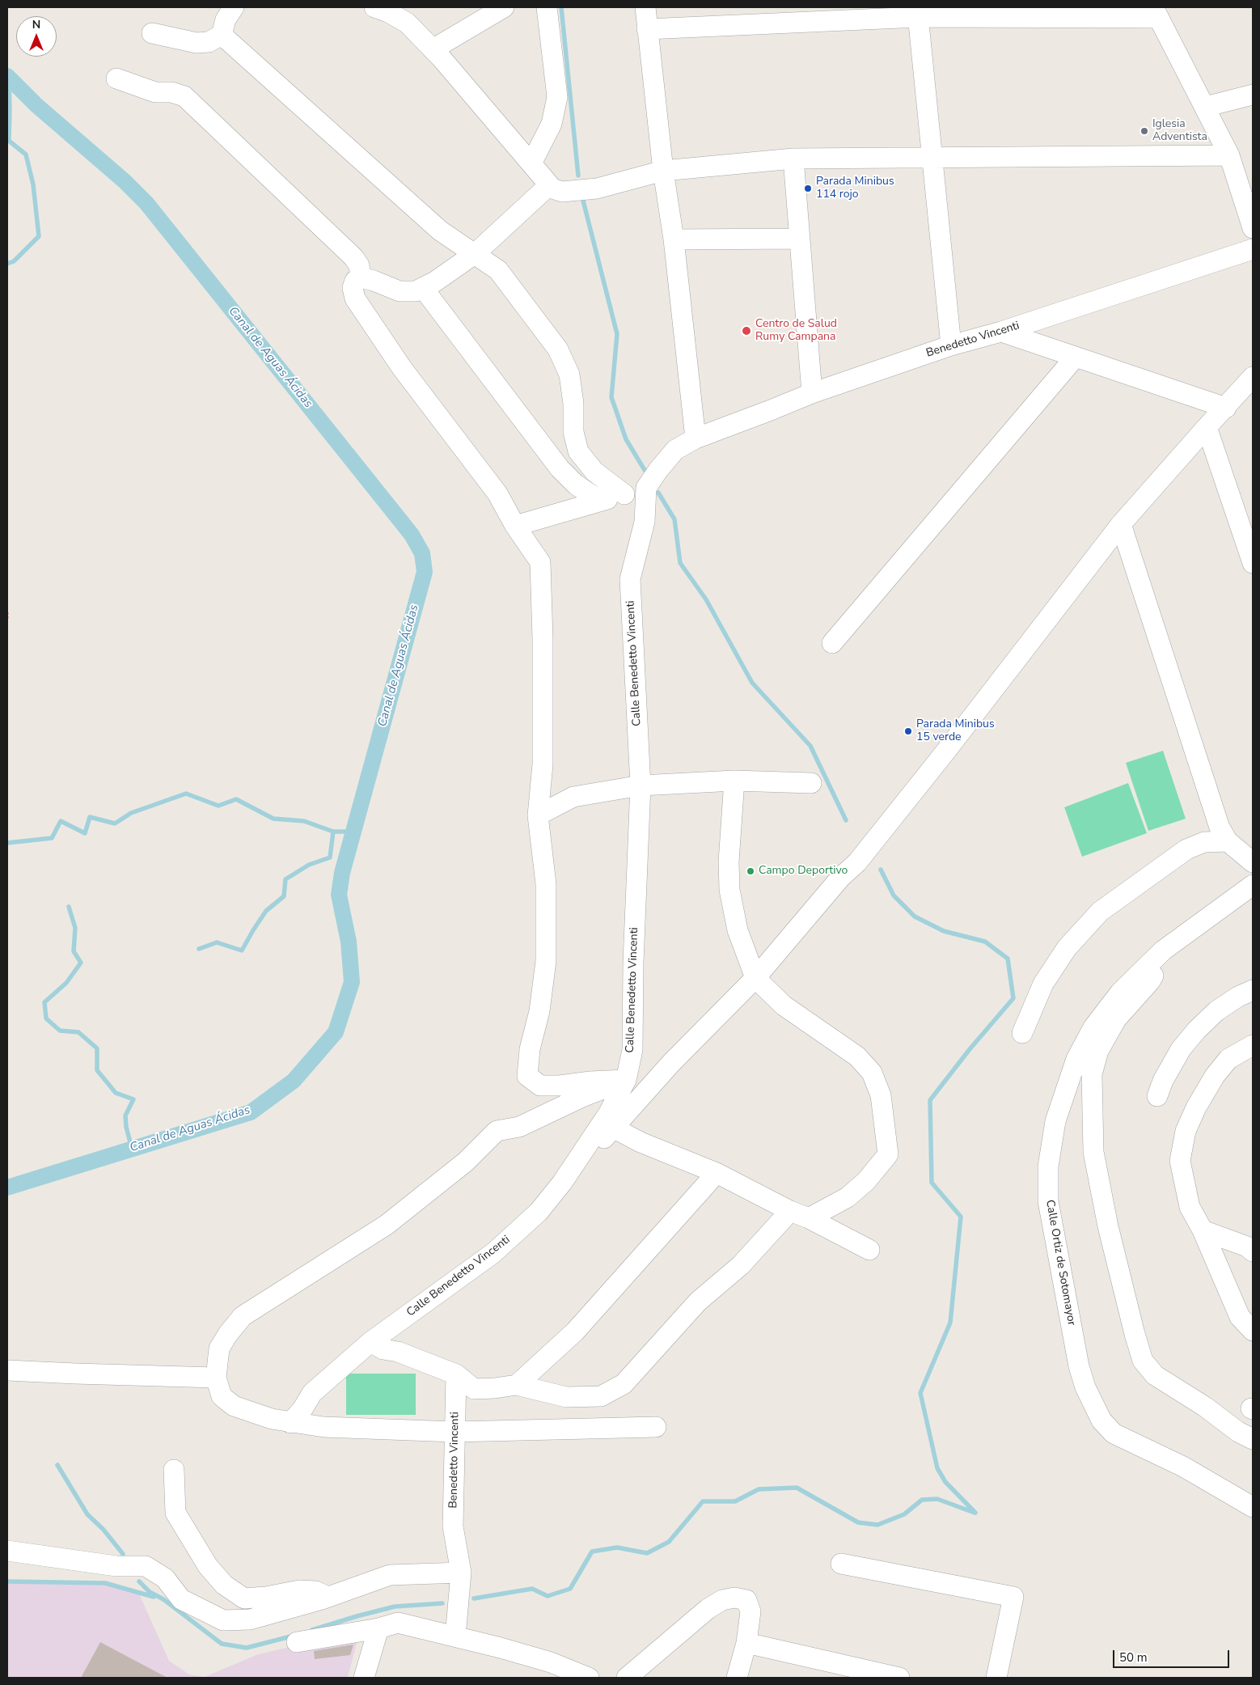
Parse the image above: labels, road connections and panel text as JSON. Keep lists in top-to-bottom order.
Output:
{
  "streets": {
    "street": ["Benedetto Vincenti", "Calle Benedetto Vincenti", "Calle Ortiz de Sotomayor"]
  },
  "crossings": [
    ["Benedetto Vincenti", "Calle Benedetto Vincenti"]
  ],
  "water": ["Canal de Aguas Ácidas"],
  "places": [
    "Iglesia Adventista",
    "Parada Minibus 114 rojo",
    "Centro de Salud Rumy Campana",
    "Parada Minibus 15 verde",
    "Campo Deportivo"
  ],
  "scale_bar": "50 m",
  "north": "top"
}
